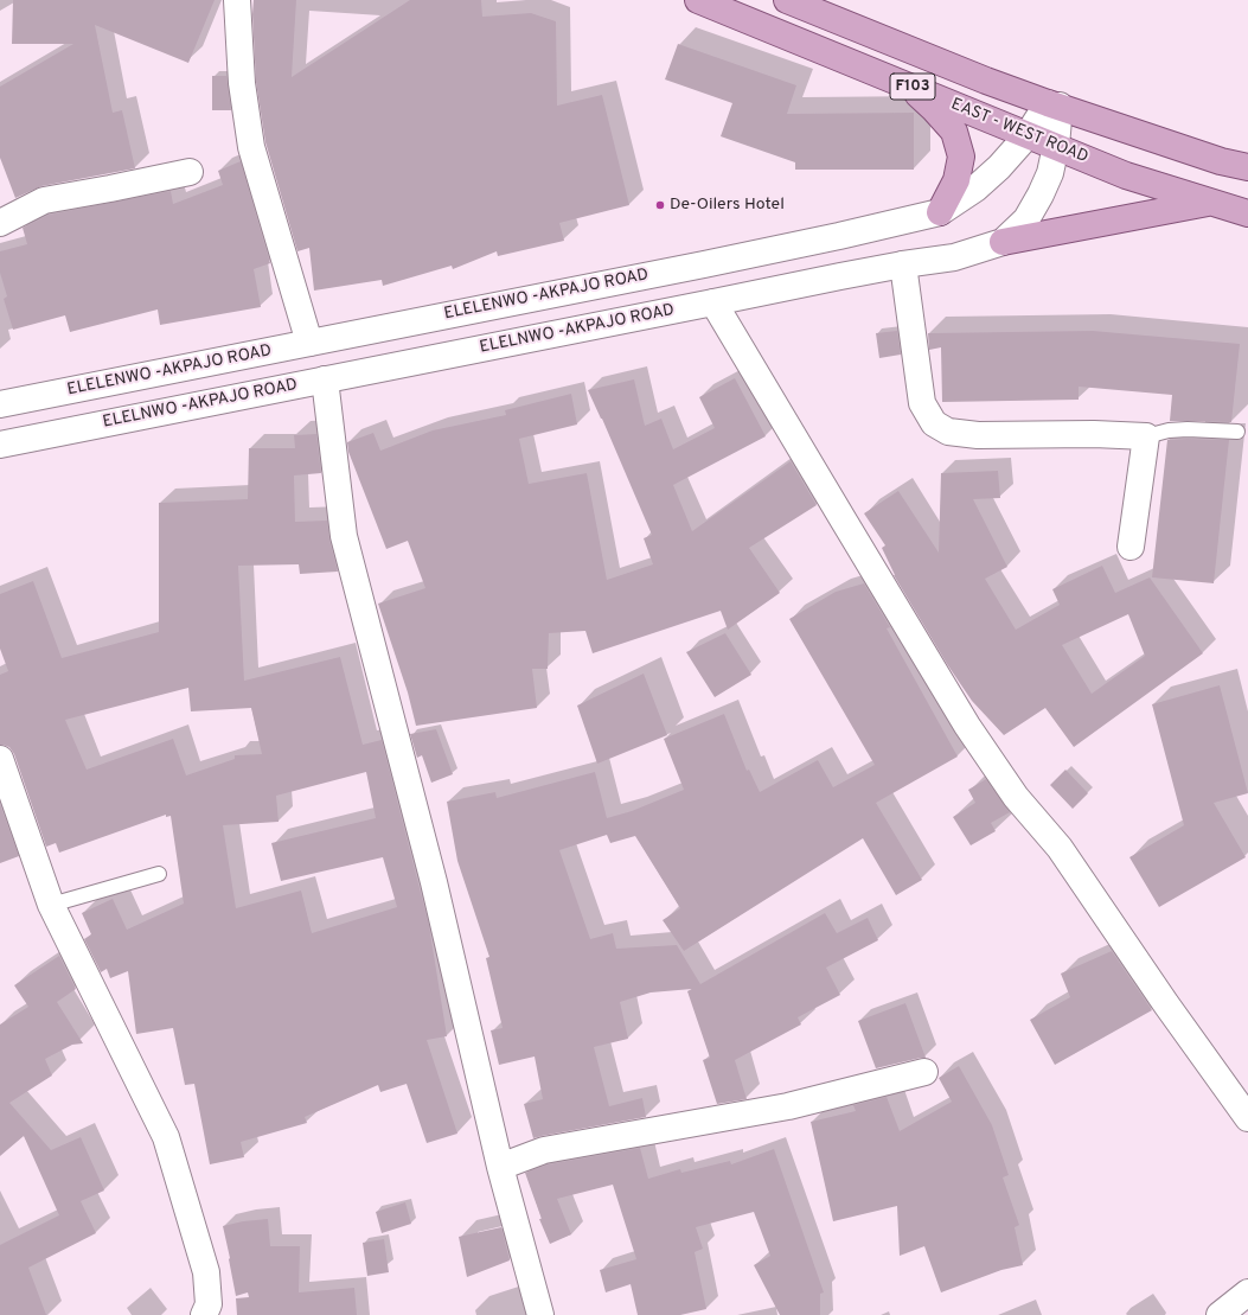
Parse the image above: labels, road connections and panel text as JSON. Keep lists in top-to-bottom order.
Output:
{
  "streets": {
    "main road": ["F103", "EAST - WEST ROAD"],
    "street": ["ELELENWO -AKPAJO ROAD", "ELELNWO -AKPAJO ROAD"]
  },
  "crossings": [
    ["F103", "EAST - WEST ROAD"],
    ["EAST - WEST ROAD", "ELELENWO -AKPAJO ROAD"],
    ["EAST - WEST ROAD", "ELELNWO -AKPAJO ROAD"],
    ["ELELENWO -AKPAJO ROAD", "ELELNWO -AKPAJO ROAD"]
  ],
  "places": ["De-Oilers Hotel"]
}
